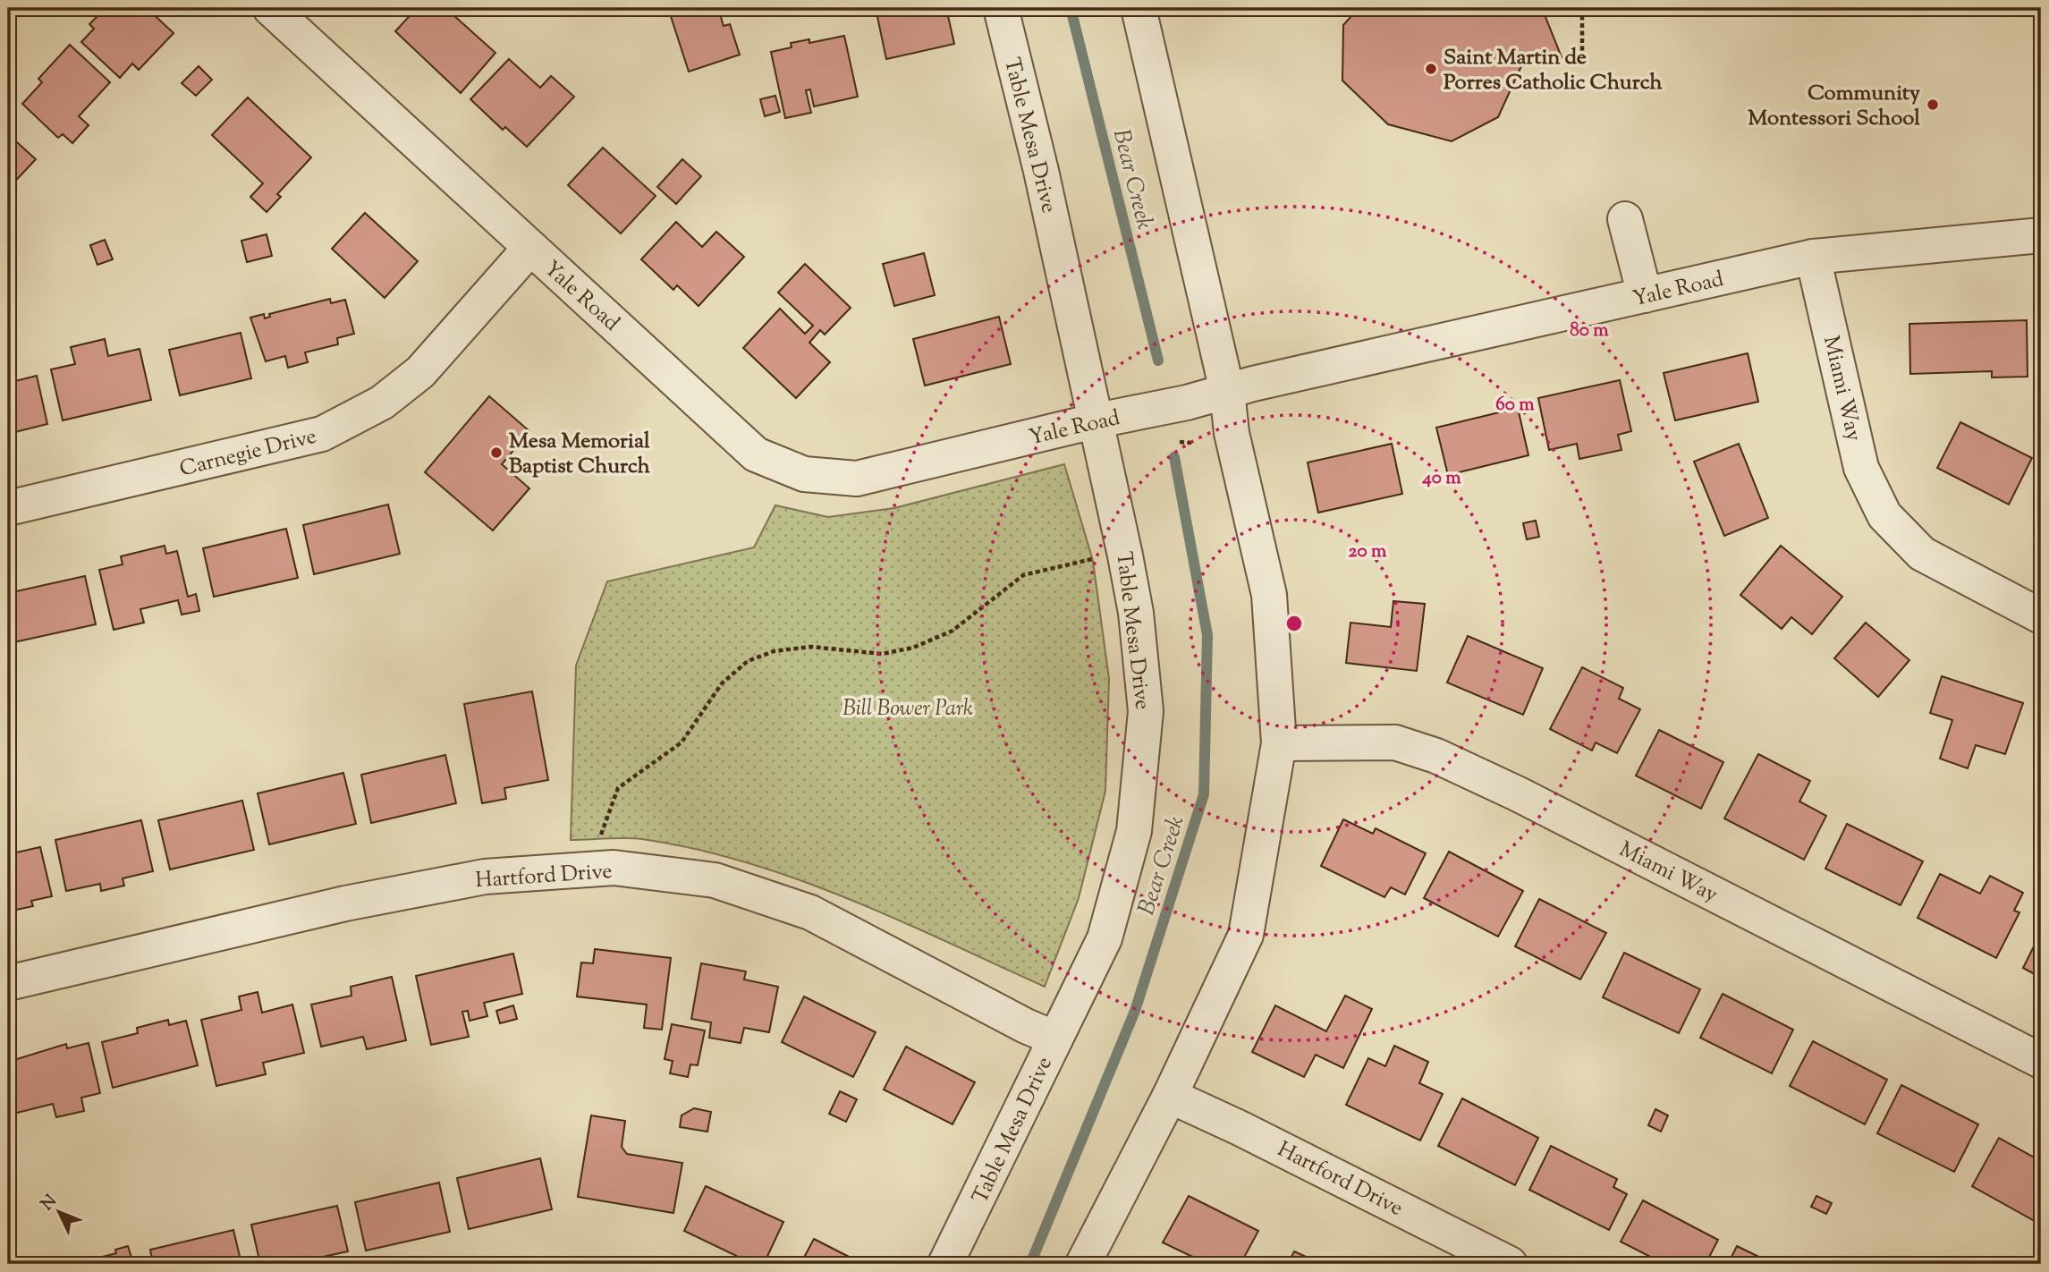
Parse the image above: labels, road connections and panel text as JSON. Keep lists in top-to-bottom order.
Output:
{
  "streets": {
    "street": [
      "Table Mesa Drive",
      "Yale Road",
      "Miami Way",
      "Carnegie Drive",
      "Hartford Drive"
    ]
  },
  "crossings": [
    ["Table Mesa Drive", "Yale Road"],
    ["Table Mesa Drive", "Hartford Drive"],
    ["Yale Road", "Miami Way"],
    ["Yale Road", "Carnegie Drive"]
  ],
  "water": ["Bear Creek"],
  "parks": ["Bill Bower Park"],
  "places": ["Saint Martin de Porres Catholic Church", "Community Montessori School", "Mesa Memorial Baptist Church"],
  "north": "top left",
  "rings": [
    "80 m",
    "60 m",
    "40 m",
    "20 m"
  ]
}
